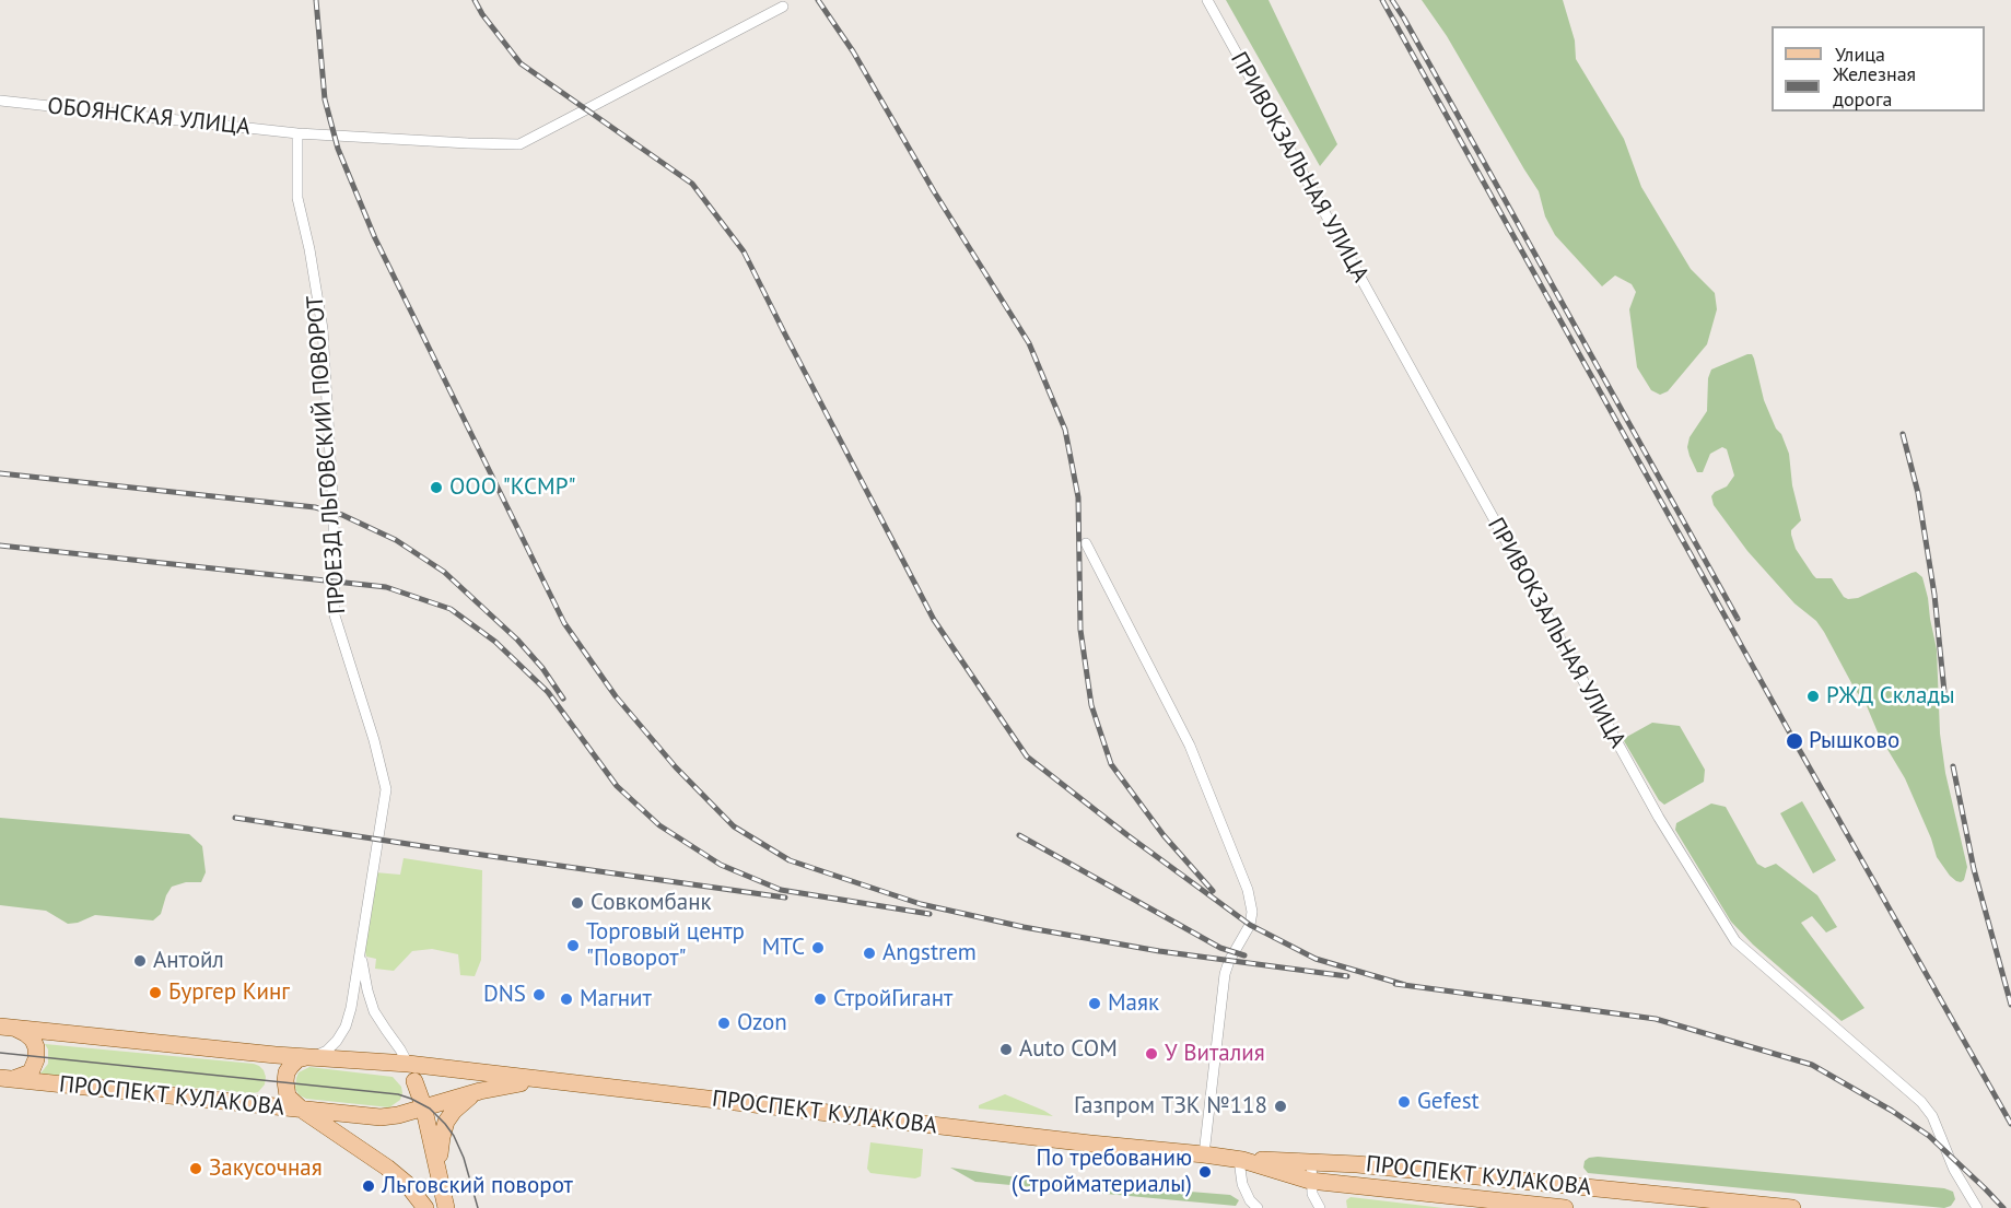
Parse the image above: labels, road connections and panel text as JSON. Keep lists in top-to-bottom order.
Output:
{
  "streets": {
    "main road": ["ПРОСПЕКТ КУЛАКОВА"],
    "street": ["ОБОЯНСКАЯ УЛИЦА", "ПРИВОКЗАЛЬНАЯ УЛИЦА", "ПРОЕЗД ЛЬГОВСКИЙ ПОВОРОТ"]
  },
  "crossings": [
    ["ОБОЯНСКАЯ УЛИЦА", "ПРОЕЗД ЛЬГОВСКИЙ ПОВОРОТ"]
  ],
  "places": [
    "ООО \"КСМР\"",
    "РЖД Склады",
    "Рышково",
    "Совкомбанк",
    "Торговый центр \"Поворот\"",
    "МТС",
    "Angstrem",
    "Антойл",
    "Бургер Кинг",
    "DNS",
    "Магнит",
    "СтройГигант",
    "Маяк",
    "Ozon",
    "Auto COM",
    "У Виталия",
    "Gefest",
    "Газпром ТЗК №118",
    "Закусочная",
    "По требованию (Стройматериалы)",
    "Льговский поворот"
  ],
  "legend": ["Улица", "Железная дорога"]
}
